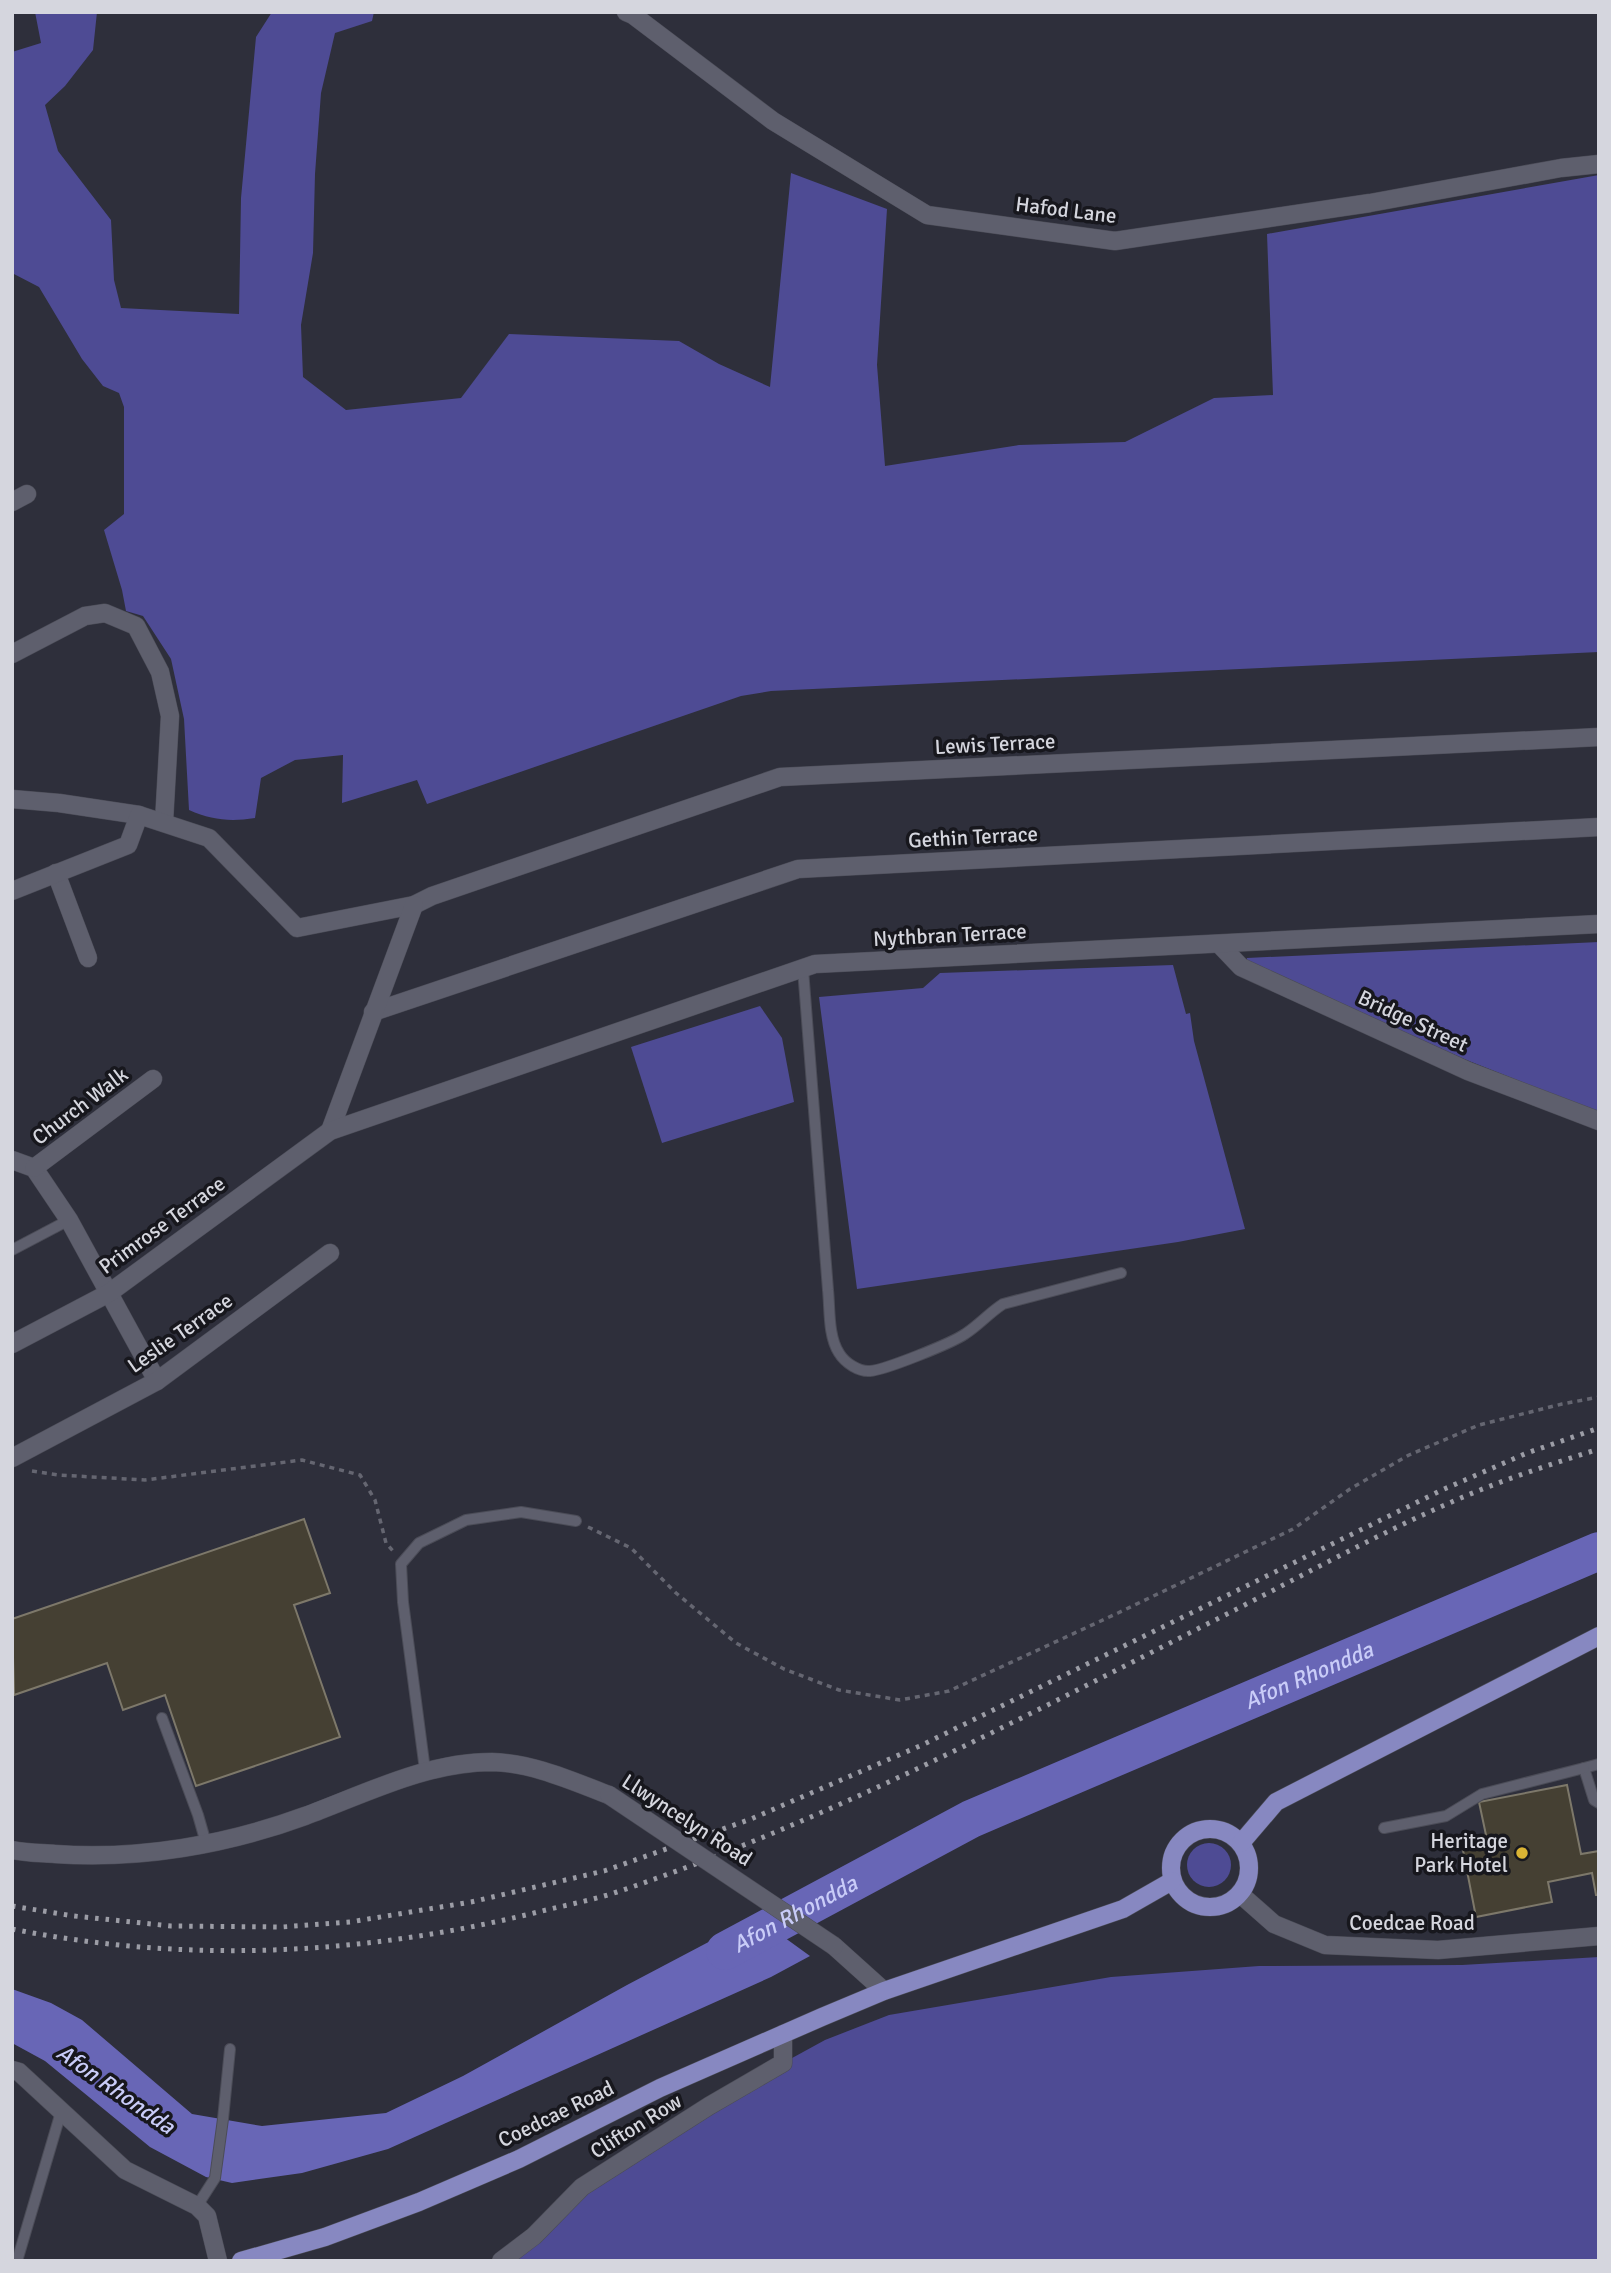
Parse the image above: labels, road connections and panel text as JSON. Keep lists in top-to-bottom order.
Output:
{
  "streets": {
    "main road": ["Coedcae Road"],
    "street": [
      "Hafod Lane",
      "Lewis Terrace",
      "Gethin Terrace",
      "Nythbran Terrace",
      "Bridge Street",
      "Church Walk",
      "Primrose Terrace",
      "Leslie Terrace",
      "Llwyncelyn Road",
      "Clifton Row"
    ]
  },
  "crossings": [
    ["Nythbran Terrace", "Bridge Street"],
    ["Nythbran Terrace", "Primrose Terrace"],
    ["Llwyncelyn Road", "Coedcae Road"],
    ["Coedcae Road", "Clifton Row"]
  ],
  "water": ["Afon Rhondda"],
  "places": ["Heritage Park Hotel"]
}
